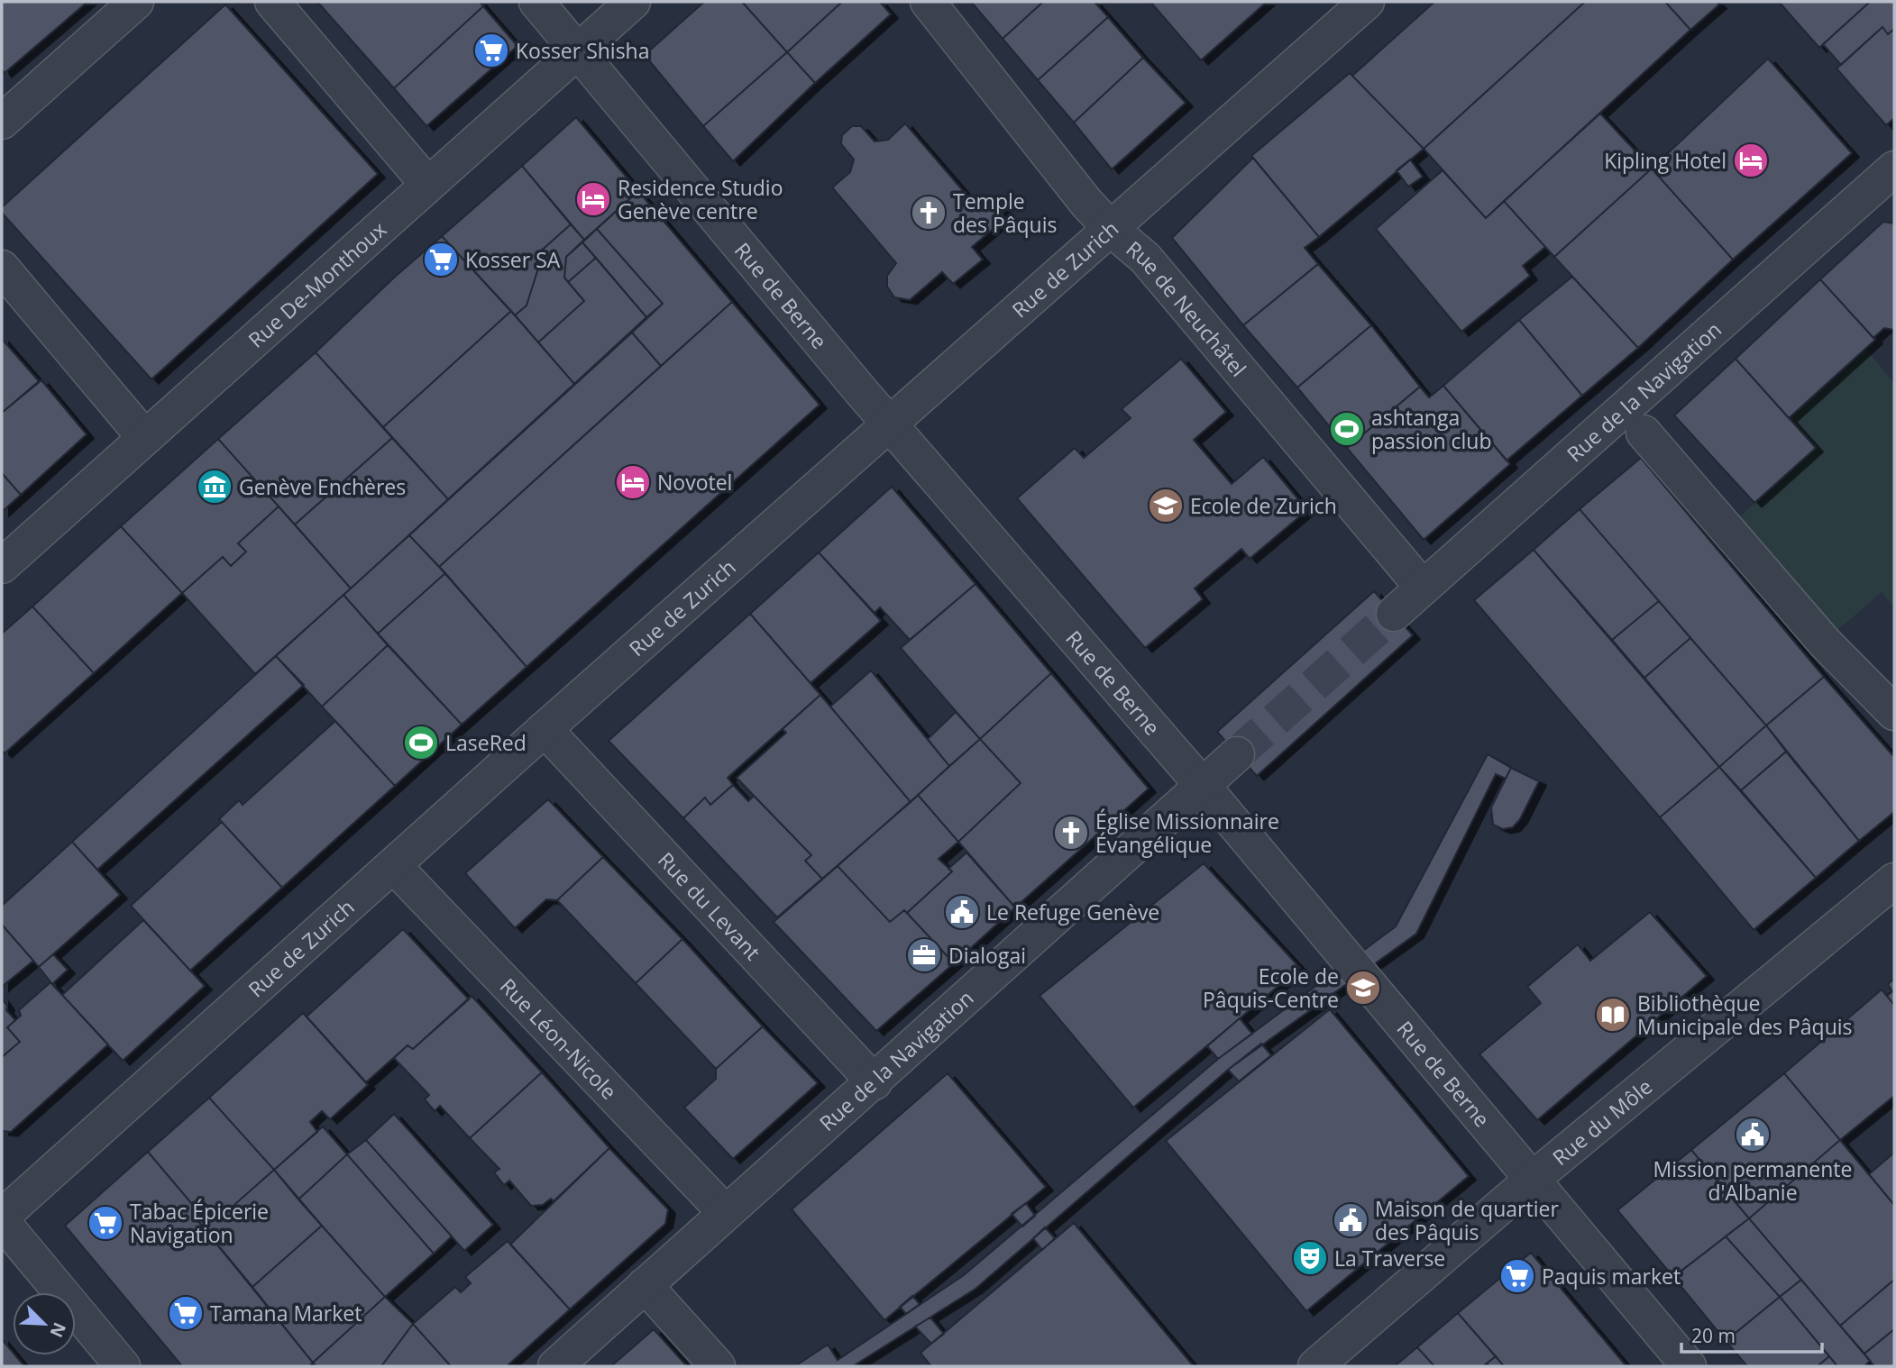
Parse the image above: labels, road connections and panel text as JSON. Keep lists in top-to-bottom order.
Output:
{
  "streets": {
    "street": [
      "Rue de Zurich",
      "Rue De-Monthoux",
      "Rue de Berne",
      "Rue de Neuchâtel",
      "Rue de la Navigation",
      "Rue du Levant",
      "Rue Léon-Nicole",
      "Rue du Môle"
    ]
  },
  "crossings": [
    ["Rue de Zurich", "Rue de Berne"],
    ["Rue de Zurich", "Rue de Neuchâtel"],
    ["Rue de Zurich", "Rue du Levant"],
    ["Rue de Zurich", "Rue Léon-Nicole"],
    ["Rue De-Monthoux", "Rue de Berne"],
    ["Rue de Berne", "Rue de la Navigation"],
    ["Rue de Berne", "Rue du Môle"],
    ["Rue de Neuchâtel", "Rue de la Navigation"],
    ["Rue de la Navigation", "Rue du Levant"],
    ["Rue de la Navigation", "Rue Léon-Nicole"]
  ],
  "places": {
    "supermarket": [
      "Kosser Shisha",
      "Kosser SA",
      "Tabac Épicerie Navigation",
      "Paquis market",
      "Tamana Market"
    ],
    "hotel": ["Kipling Hotel", "Residence Studio Genève centre", "Novotel"],
    "church": ["Temple des Pâquis", "Église Missionnaire Évangélique"],
    "sports": ["ashtanga passion club", "LaseRed"],
    "museum": ["Genève Enchères"],
    "school or university": ["Ecole de Zurich", "Ecole de Pâquis-Centre"],
    "public building": ["Le Refuge Genève", "Mission permanente d'Albanie", "Maison de quartier des Pâquis"],
    "office": ["Dialogai"],
    "library": ["Bibliothèque Municipale des Pâquis"],
    "theatre": ["La Traverse"]
  },
  "scale_bar": "20 m",
  "north": "bottom right"
}
